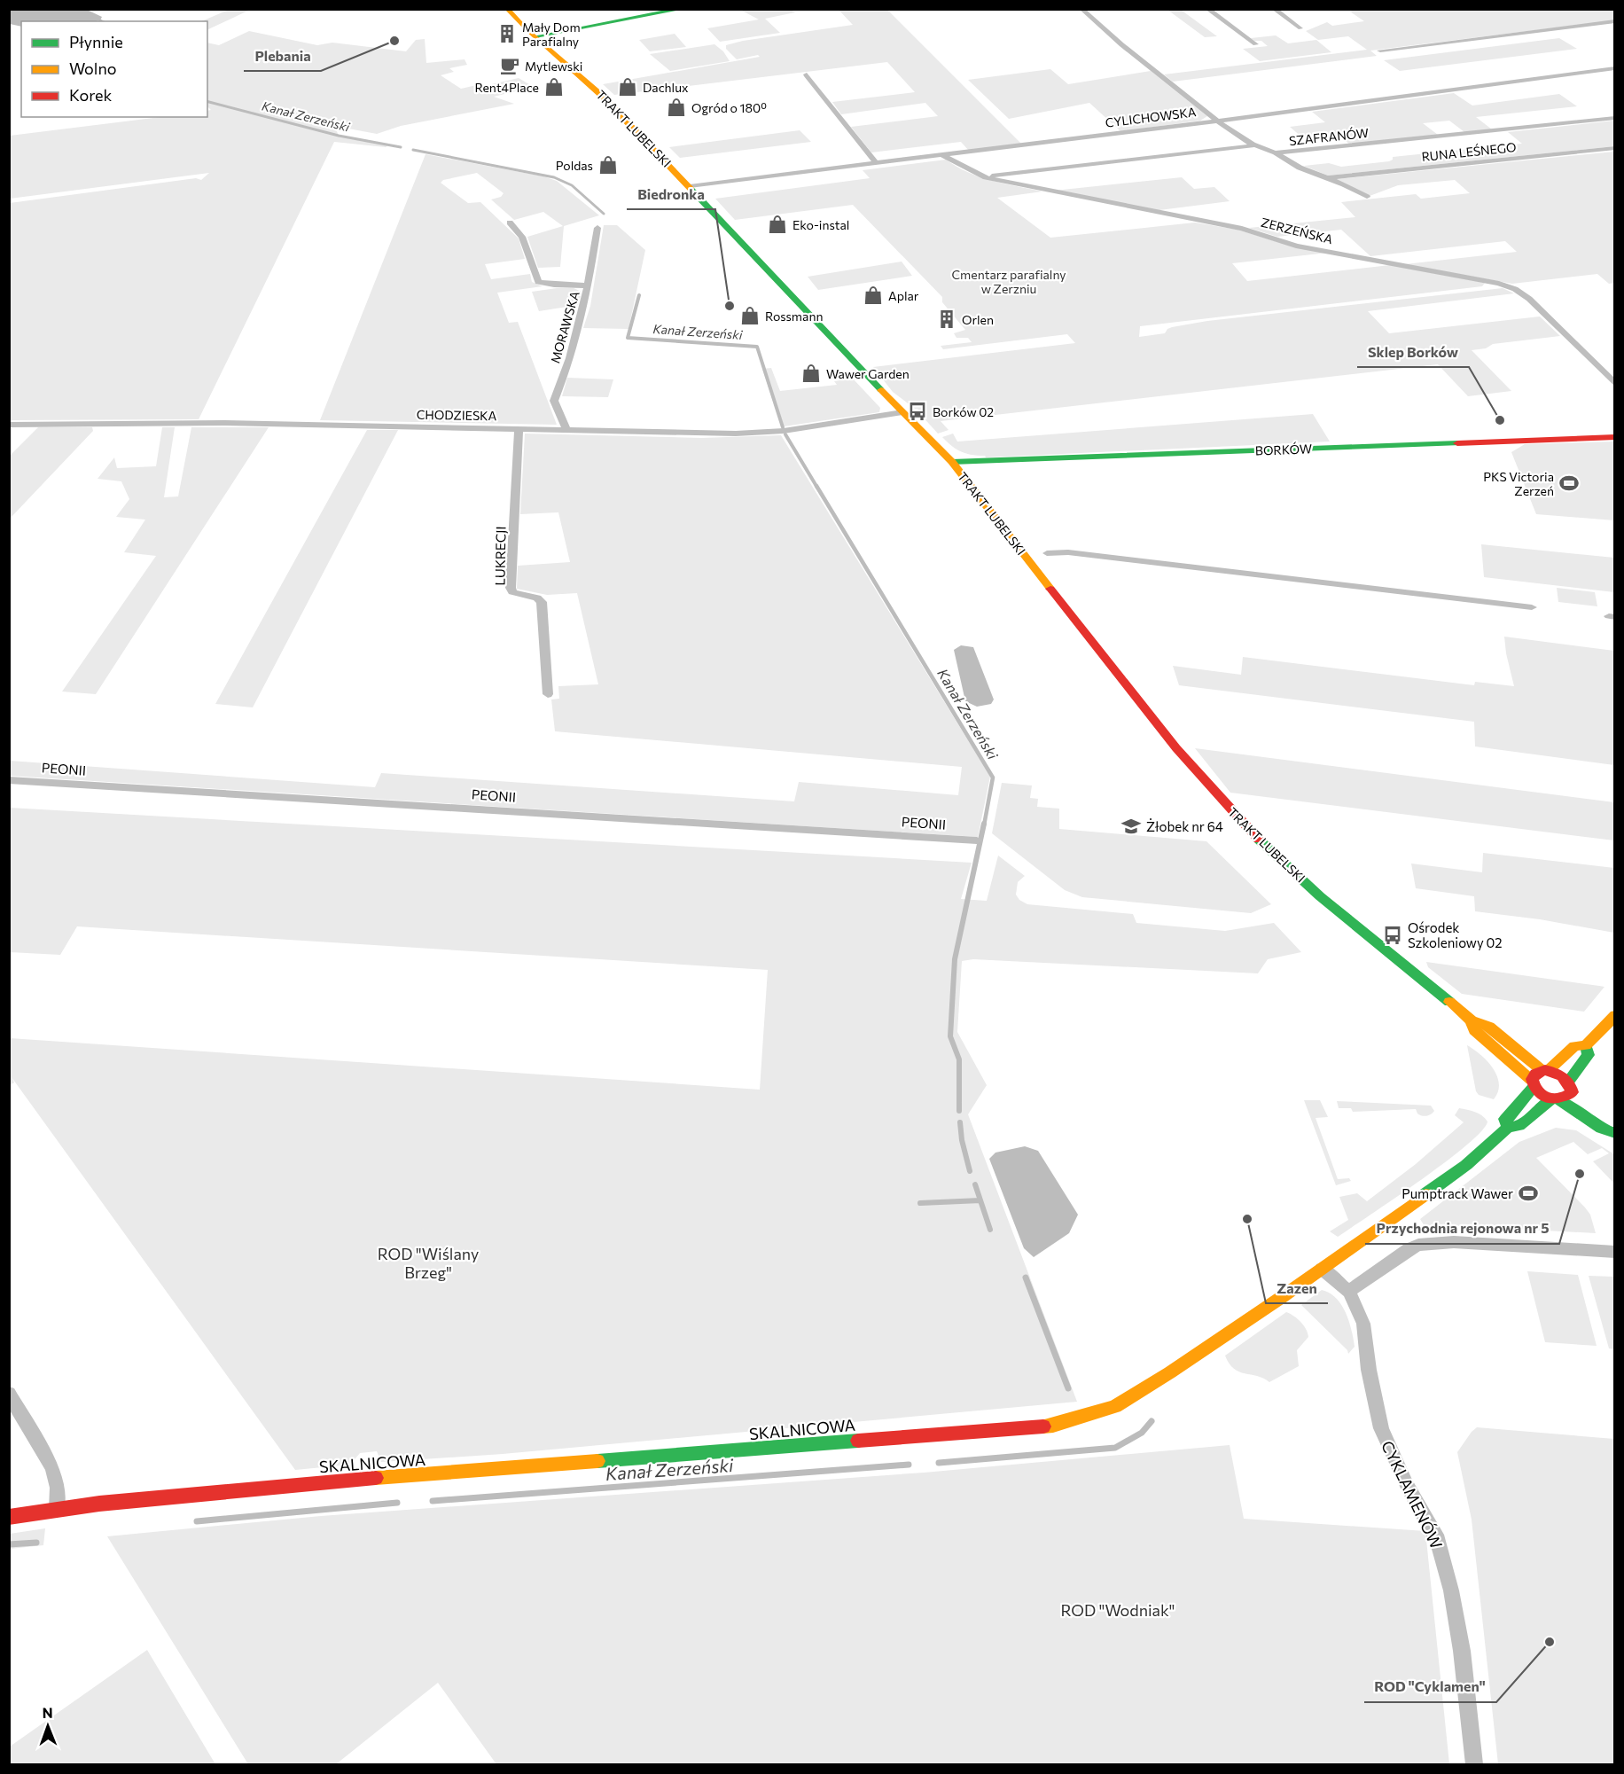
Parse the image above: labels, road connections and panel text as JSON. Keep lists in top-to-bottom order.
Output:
{
  "streets": {
    "street": [
      "CYLICHOWSKA",
      "TRAKT LUBELSKI",
      "SZAFRANÓW",
      "RUNA LEŚNEGO",
      "ZERZEŃSKA",
      "MORAWSKA",
      "CHODZIESKA",
      "BORKÓW",
      "LUKRECJI",
      "PEONII",
      "SKALNICOWA",
      "CYKLAMENÓW"
    ]
  },
  "crossings": [
    ["CYLICHOWSKA", "TRAKT LUBELSKI"],
    ["CYLICHOWSKA", "ZERZEŃSKA"],
    ["TRAKT LUBELSKI", "CHODZIESKA"],
    ["TRAKT LUBELSKI", "BORKÓW"],
    ["TRAKT LUBELSKI", "SKALNICOWA"],
    ["SZAFRANÓW", "ZERZEŃSKA"],
    ["MORAWSKA", "CHODZIESKA"],
    ["CHODZIESKA", "LUKRECJI"],
    ["SKALNICOWA", "CYKLAMENÓW"]
  ],
  "water": ["Kanał Zerzeński"],
  "parks": ["Cmentarz parafialny w Zerzniu", "ROD \"Wiślany Brzeg\"", "ROD \"Wodniak\""],
  "places": {
    "building": ["Mały Dom Parafialny", "Orlen"],
    "other": [
      "Plebania",
      "Biedronka",
      "Sklep Borków",
      "Przychodnia rejonowa nr 5",
      "Zazen",
      "ROD \"Cyklamen\""
    ],
    "cafe": ["Mytlewski"],
    "shop": [
      "Rent4Place",
      "Dachlux",
      "Ogród o 180⁰",
      "Poldas",
      "Eko-instal",
      "Aplar",
      "Rossmann",
      "Wawer Garden"
    ],
    "bus stop": ["Borków 02", "Ośrodek Szkoleniowy 02"],
    "sports": ["PKS Victoria Zerzeń", "Pumptrack Wawer"],
    "school or university": ["Żłobek nr 64"]
  },
  "legend": ["Płynnie", "Wolno", "Korek"],
  "north": "top"
}
